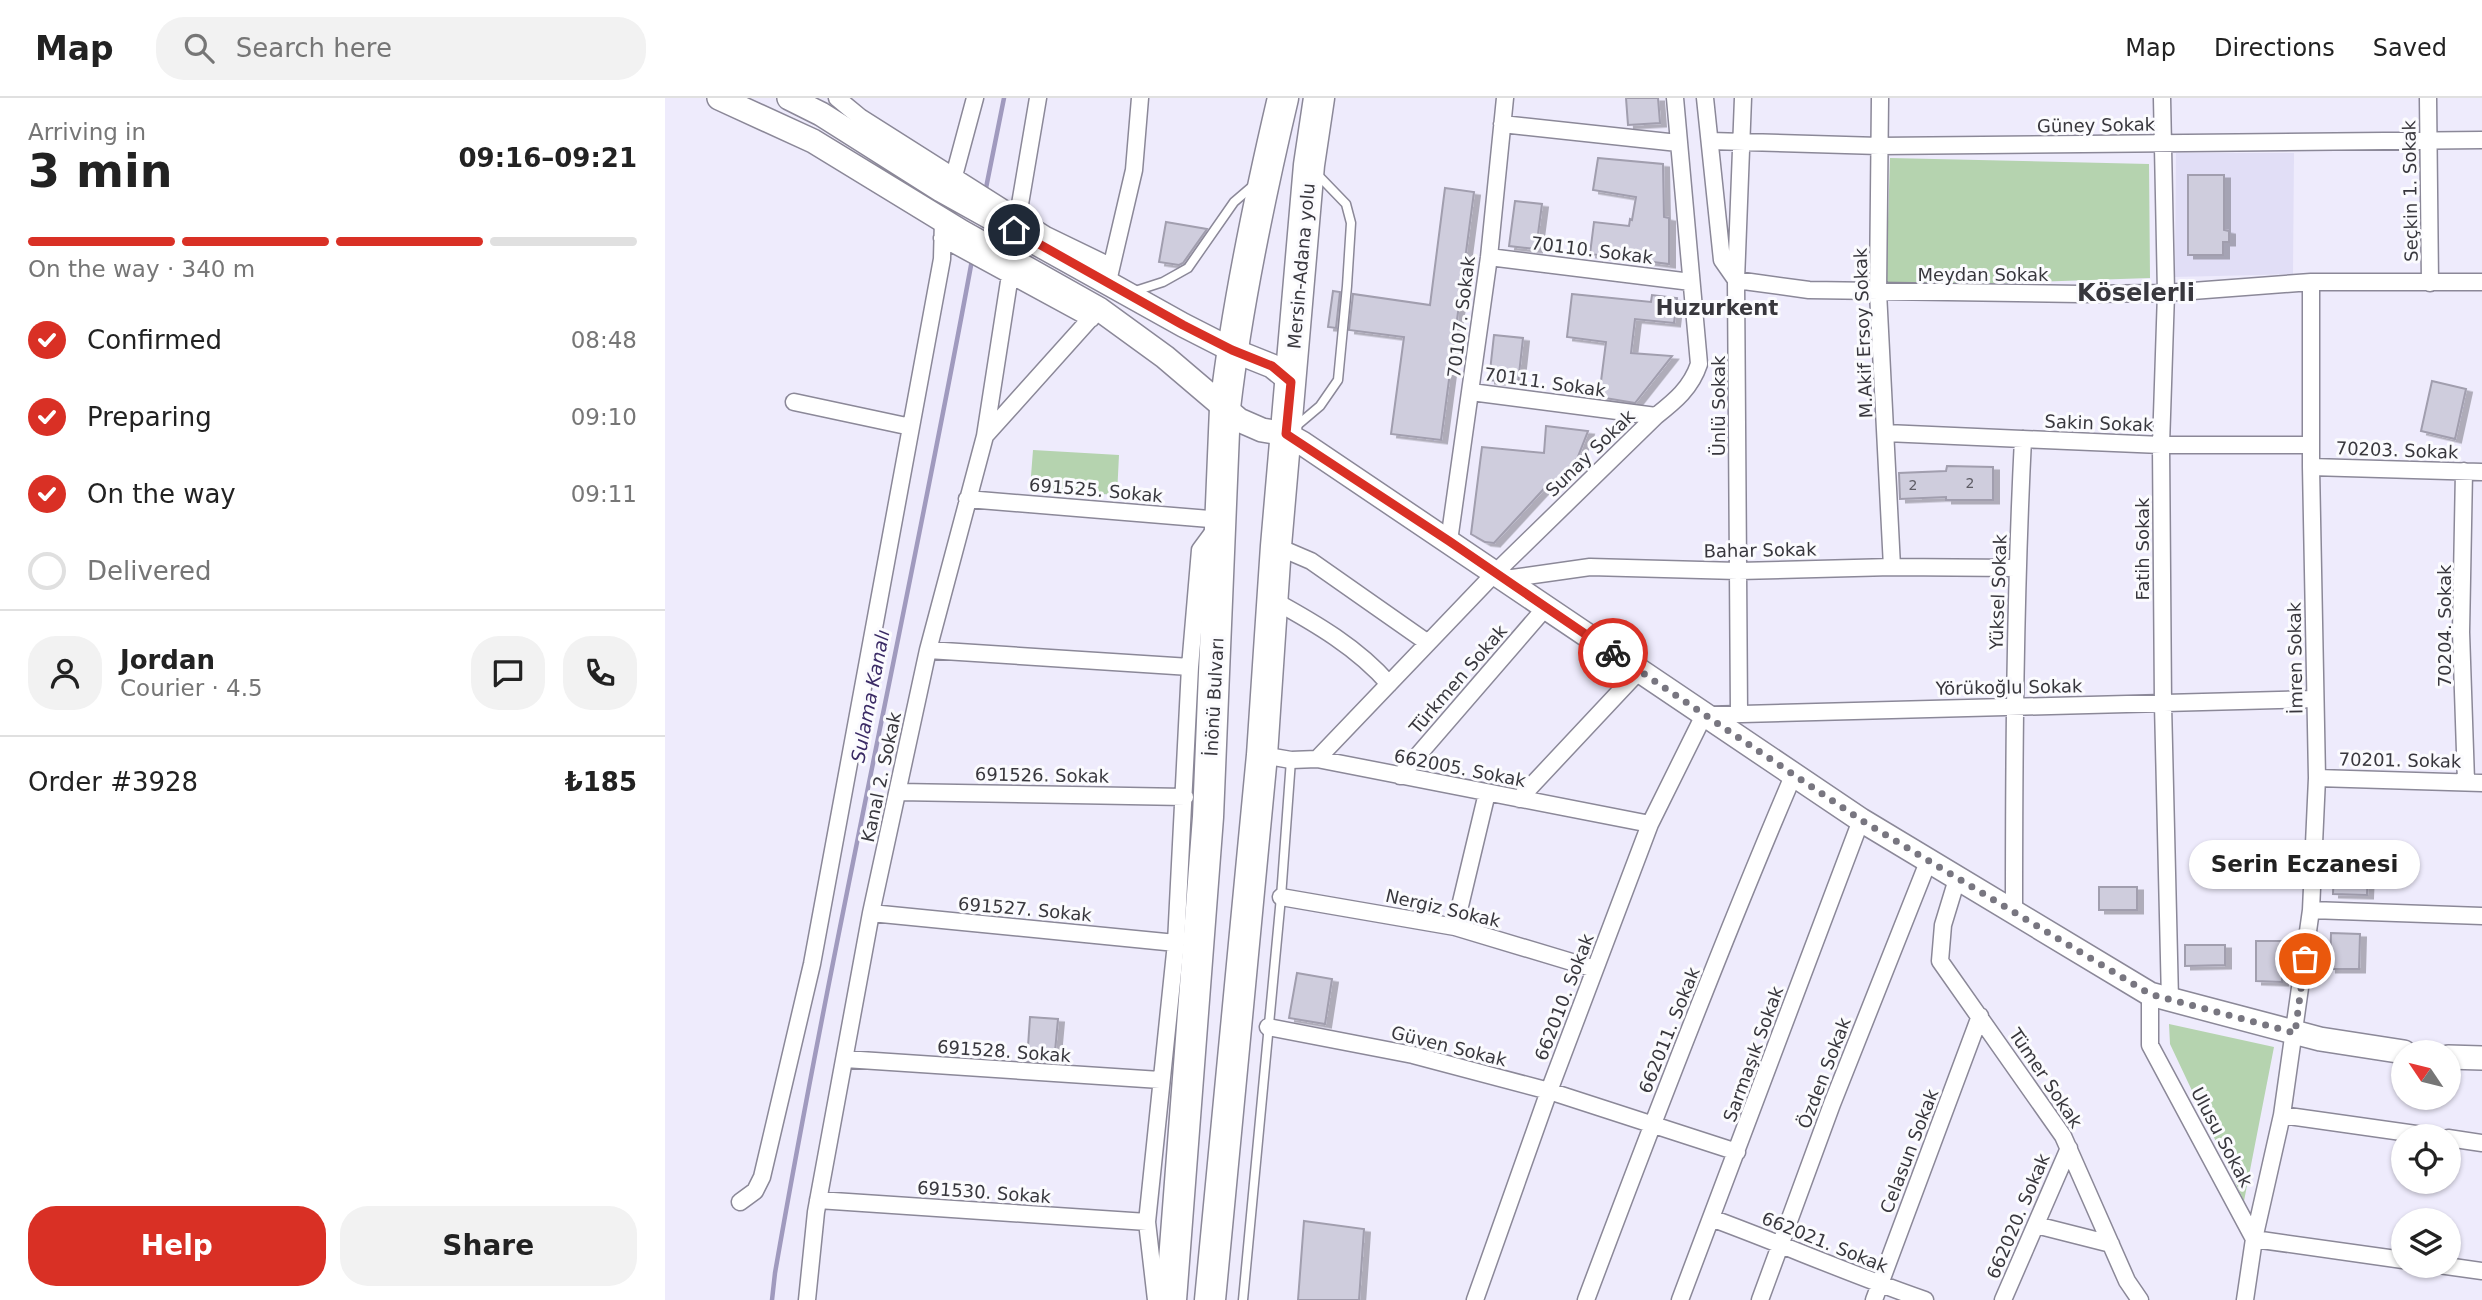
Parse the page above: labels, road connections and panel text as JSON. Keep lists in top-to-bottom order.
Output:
{
  "streets": {
    "highway": ["Mersin-Adana yolu", "İnönü Bulvarı"],
    "street": [
      "Güney Sokak",
      "Seçkin 1. Sokak",
      "70110. Sokak",
      "Meydan Sokak",
      "70107. Sokak",
      "M.Akif Ersoy Sokak",
      "70111. Sokak",
      "Ünlü Sokak",
      "Sakin Sokak",
      "70203. Sokak",
      "Sunay Sokak",
      "691525. Sokak",
      "Fatih Sokak",
      "Bahar Sokak",
      "Yüksel Sokak",
      "70204. Sokak",
      "İmren Sokak",
      "Türkmen Sokak",
      "Yörükoğlu Sokak",
      "70201. Sokak",
      "662005. Sokak",
      "691526. Sokak",
      "Kanal 2. Sokak",
      "Nergiz Sokak",
      "691527. Sokak",
      "662010. Sokak",
      "662011. Sokak",
      "Güven Sokak",
      "691528. Sokak",
      "Sarmaşık Sokak",
      "Özden Sokak",
      "Tümer Sokak",
      "Ulusu Sokak",
      "Celasun Sokak",
      "691530. Sokak",
      "662020. Sokak",
      "662021. Sokak"
    ]
  },
  "crossings": [
    ["Güney Sokak", "Seçkin 1. Sokak"],
    ["Güney Sokak", "M.Akif Ersoy Sokak"],
    ["Güney Sokak", "Ünlü Sokak"],
    ["Güney Sokak", "Fatih Sokak"],
    ["Seçkin 1. Sokak", "Meydan Sokak"],
    ["70110. Sokak", "70107. Sokak"],
    ["70110. Sokak", "Sunay Sokak"],
    ["Meydan Sokak", "M.Akif Ersoy Sokak"],
    ["Meydan Sokak", "Ünlü Sokak"],
    ["Meydan Sokak", "Fatih Sokak"],
    ["Meydan Sokak", "İmren Sokak"],
    ["70107. Sokak", "70111. Sokak"],
    ["M.Akif Ersoy Sokak", "Sakin Sokak"],
    ["M.Akif Ersoy Sokak", "Bahar Sokak"],
    ["70111. Sokak", "Sunay Sokak"],
    ["Ünlü Sokak", "Bahar Sokak"],
    ["Ünlü Sokak", "Yörükoğlu Sokak"],
    ["Sakin Sokak", "Fatih Sokak"],
    ["Sakin Sokak", "Yüksel Sokak"],
    ["Sakin Sokak", "İmren Sokak"],
    ["70203. Sokak", "70204. Sokak"],
    ["70203. Sokak", "İmren Sokak"],
    ["Sunay Sokak", "Bahar Sokak"],
    ["Sunay Sokak", "662005. Sokak"],
    ["691525. Sokak", "İnönü Bulvarı"],
    ["691525. Sokak", "Kanal 2. Sokak"],
    ["Fatih Sokak", "Yörükoğlu Sokak"],
    ["Fatih Sokak", "Ulusu Sokak"],
    ["Bahar Sokak", "Yüksel Sokak"],
    ["Yüksel Sokak", "Yörükoğlu Sokak"],
    ["70204. Sokak", "70201. Sokak"],
    ["İmren Sokak", "Yörükoğlu Sokak"],
    ["İmren Sokak", "70201. Sokak"],
    ["İmren Sokak", "Ulusu Sokak"],
    ["Türkmen Sokak", "662005. Sokak"],
    ["Yörükoğlu Sokak", "662010. Sokak"],
    ["662005. Sokak", "662010. Sokak"],
    ["691526. Sokak", "Kanal 2. Sokak"],
    ["Kanal 2. Sokak", "691527. Sokak"],
    ["Kanal 2. Sokak", "691528. Sokak"],
    ["Kanal 2. Sokak", "691530. Sokak"],
    ["Nergiz Sokak", "662010. Sokak"],
    ["662010. Sokak", "Güven Sokak"],
    ["662011. Sokak", "Güven Sokak"],
    ["Güven Sokak", "Sarmaşık Sokak"],
    ["Sarmaşık Sokak", "662021. Sokak"],
    ["Özden Sokak", "662021. Sokak"],
    ["Tümer Sokak", "Celasun Sokak"],
    ["Tümer Sokak", "662020. Sokak"],
    ["Celasun Sokak", "662021. Sokak"]
  ],
  "districts": ["Köselerli", "Huzurkent"],
  "water": ["Sulama Kanalı"],
  "places": ["Serin Eczanesi"],
  "house_numbers": ["2", "2"],
  "north": "top left",
  "page": {
    "header": "Map",
    "search": "Search here",
    "nav": ["Map", "Directions", "Saved"],
    "heading": ["3 min", "Arriving in", "09:16–09:21"],
    "panel": [
      "Jordan",
      "Courier · 4.5",
      "Order #3928",
      "₺185"
    ],
    "bar": "On the way · 340 m",
    "list": [
      ["Confirmed", "08:48"],
      ["Preparing", "09:10"],
      ["On the way", "09:11"],
      "Delivered"
    ],
    "bubble": "Serin Eczanesi",
    "buttons": ["Help", "Share"]
  }
}
